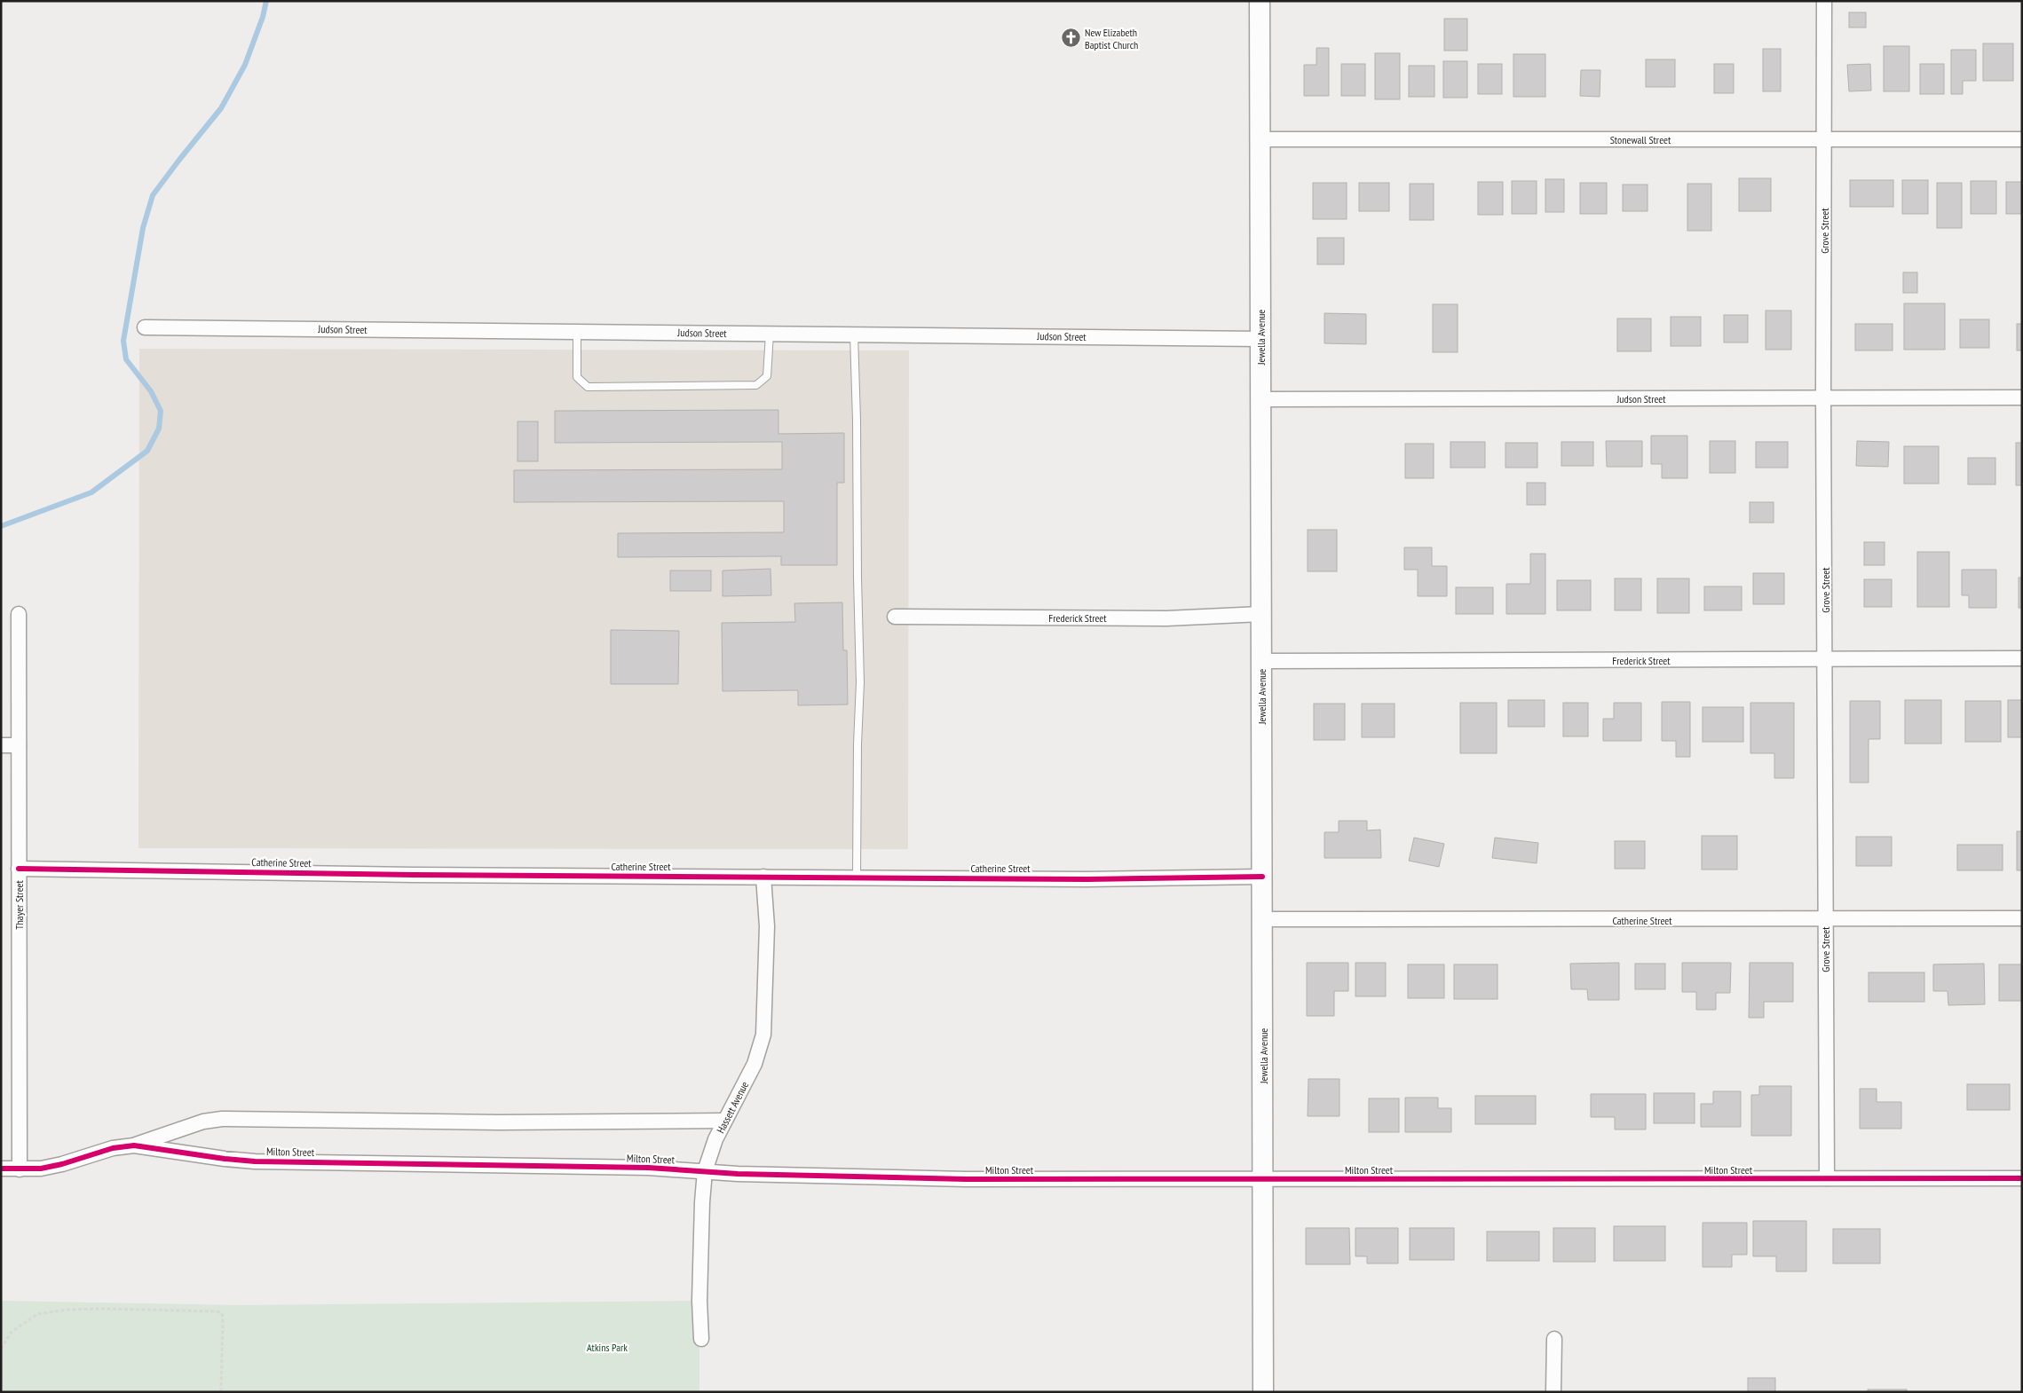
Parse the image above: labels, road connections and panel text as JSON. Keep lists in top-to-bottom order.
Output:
{
  "streets": {
    "main road": ["Jewella Avenue"],
    "street": [
      "Stonewall Street",
      "Grove Street",
      "Judson Street",
      "Frederick Street",
      "Catherine Street",
      "Thayer Street",
      "Hassett Avenue",
      "Milton Street"
    ]
  },
  "crossings": [
    ["Stonewall Street", "Grove Street"],
    ["Stonewall Street", "Jewella Avenue"],
    ["Grove Street", "Judson Street"],
    ["Grove Street", "Frederick Street"],
    ["Grove Street", "Catherine Street"],
    ["Grove Street", "Milton Street"],
    ["Judson Street", "Jewella Avenue"],
    ["Jewella Avenue", "Frederick Street"],
    ["Jewella Avenue", "Catherine Street"],
    ["Jewella Avenue", "Milton Street"],
    ["Catherine Street", "Thayer Street"],
    ["Catherine Street", "Hassett Avenue"],
    ["Thayer Street", "Milton Street"],
    ["Hassett Avenue", "Milton Street"]
  ],
  "parks": ["Atkins Park"],
  "places": {
    "church": ["New Elizabeth Baptist Church"]
  }
}
